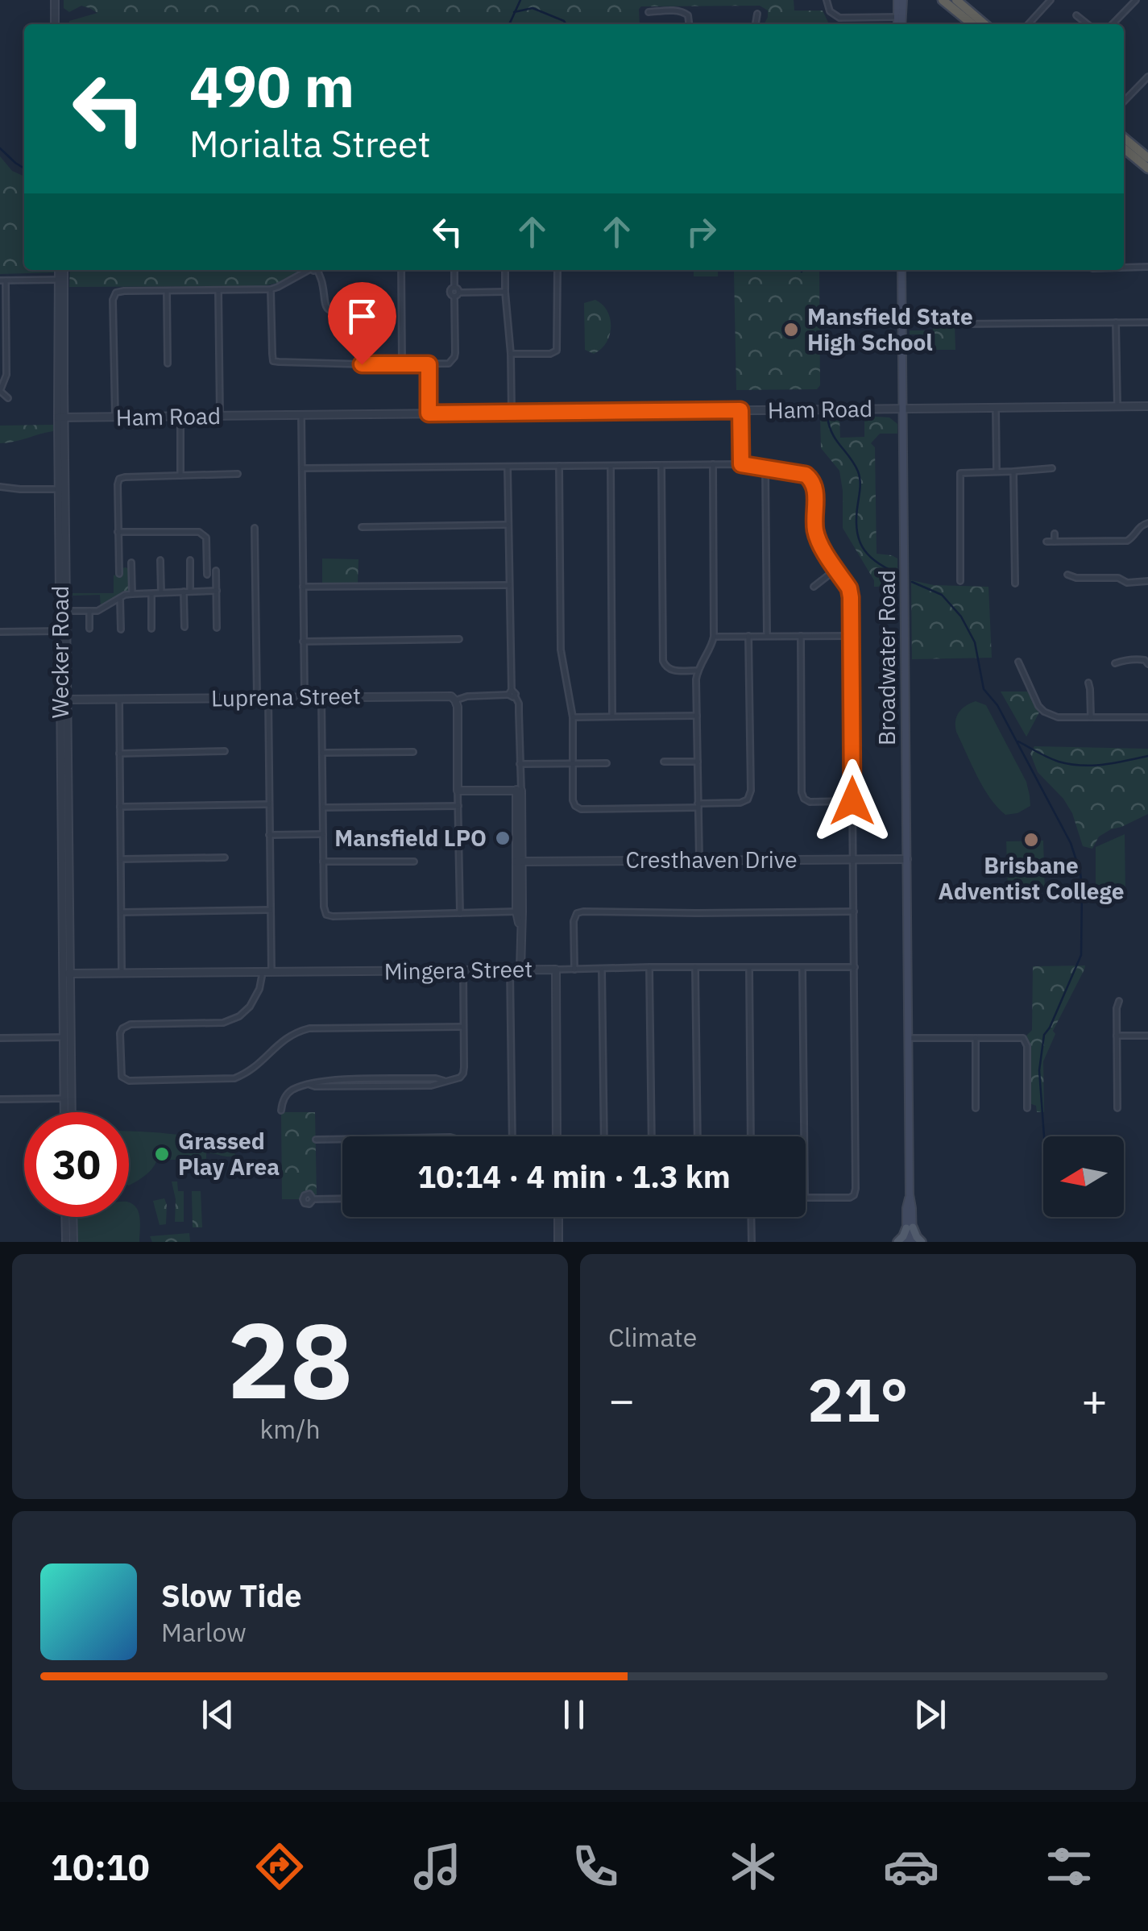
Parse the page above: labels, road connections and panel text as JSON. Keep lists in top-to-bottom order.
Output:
{
  "streets": {
    "main road": ["Broadwater Road"],
    "street": [
      "Ham Road",
      "Wecker Road",
      "Luprena Street",
      "Cresthaven Drive",
      "Mingera Street"
    ]
  },
  "crossings": [
    ["Ham Road", "Wecker Road"],
    ["Ham Road", "Broadwater Road"],
    ["Wecker Road", "Luprena Street"],
    ["Wecker Road", "Mingera Street"],
    ["Broadwater Road", "Cresthaven Drive"]
  ],
  "places": [
    "Mansfield State High School",
    "Mansfield LPO",
    "Brisbane Adventist College",
    "Grassed Play Area"
  ],
  "north": "left",
  "page": {
    "turn": ["490 m", "Morialta Street"],
    "limit": "30",
    "trip": "10:14 · 4 min · 1.3 km",
    "tile": [
      ["28", "km/h"],
      "Climate"
    ],
    "heat": ["−", "21°", "+"],
    "song": ["Slow Tide", "Marlow"],
    "tabs": "10:10"
  }
}
